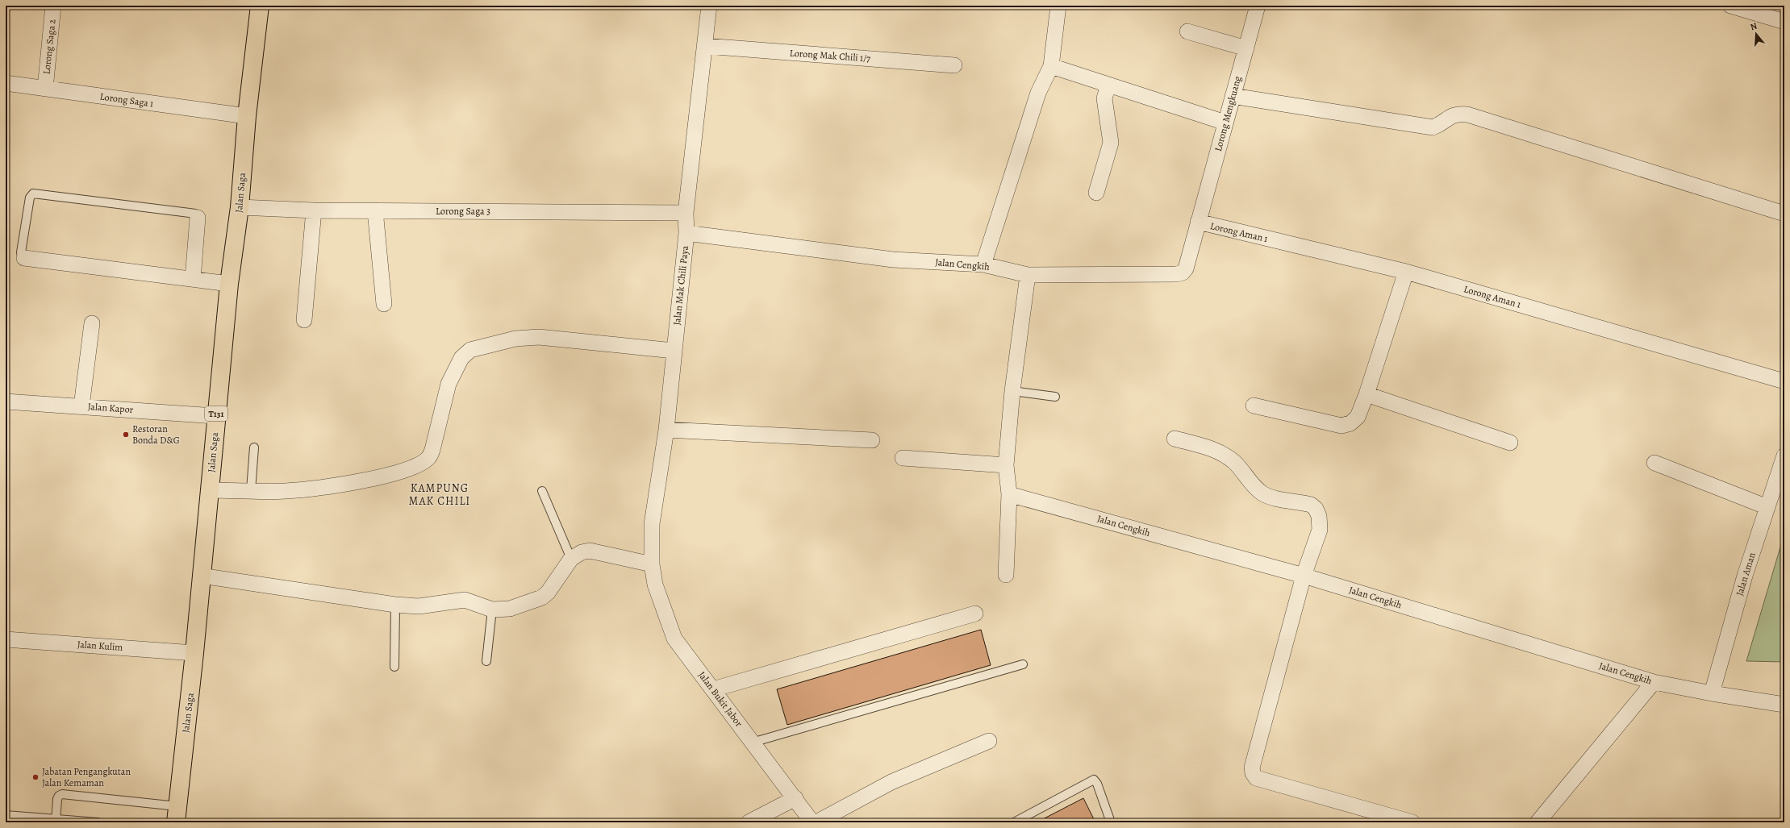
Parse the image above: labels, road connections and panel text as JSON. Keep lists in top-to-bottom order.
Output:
{
  "streets": {
    "main road": ["Jalan Saga", "T131"],
    "street": [
      "Lorong Saga 2",
      "Lorong Mak Chili 1/7",
      "Lorong Saga 1",
      "Lorong Mengkuang",
      "Lorong Saga 3",
      "Lorong Aman 1",
      "Jalan Cengkih",
      "Jalan Mak Chili Paya",
      "Jalan Kapor",
      "Jalan Aman",
      "Jalan Kulim",
      "Jalan Bukit Jabor"
    ]
  },
  "crossings": [
    ["Lorong Saga 2", "Lorong Saga 1"],
    ["Lorong Mak Chili 1/7", "Jalan Mak Chili Paya"],
    ["Lorong Saga 1", "Jalan Saga"],
    ["Lorong Mengkuang", "Lorong Aman 1"],
    ["Lorong Mengkuang", "Jalan Cengkih"],
    ["Jalan Saga", "Lorong Saga 3"],
    ["Jalan Saga", "Jalan Kapor"],
    ["Jalan Saga", "Jalan Kulim"],
    ["Lorong Saga 3", "Jalan Mak Chili Paya"],
    ["Jalan Cengkih", "Jalan Mak Chili Paya"],
    ["Jalan Cengkih", "Jalan Aman"],
    ["Jalan Mak Chili Paya", "Jalan Bukit Jabor"]
  ],
  "districts": ["KAMPUNG MAK CHILI"],
  "places": ["Restoran Bonda D&G", "Jabatan Pengangkutan Jalan Kemaman"],
  "north": "top"
}
